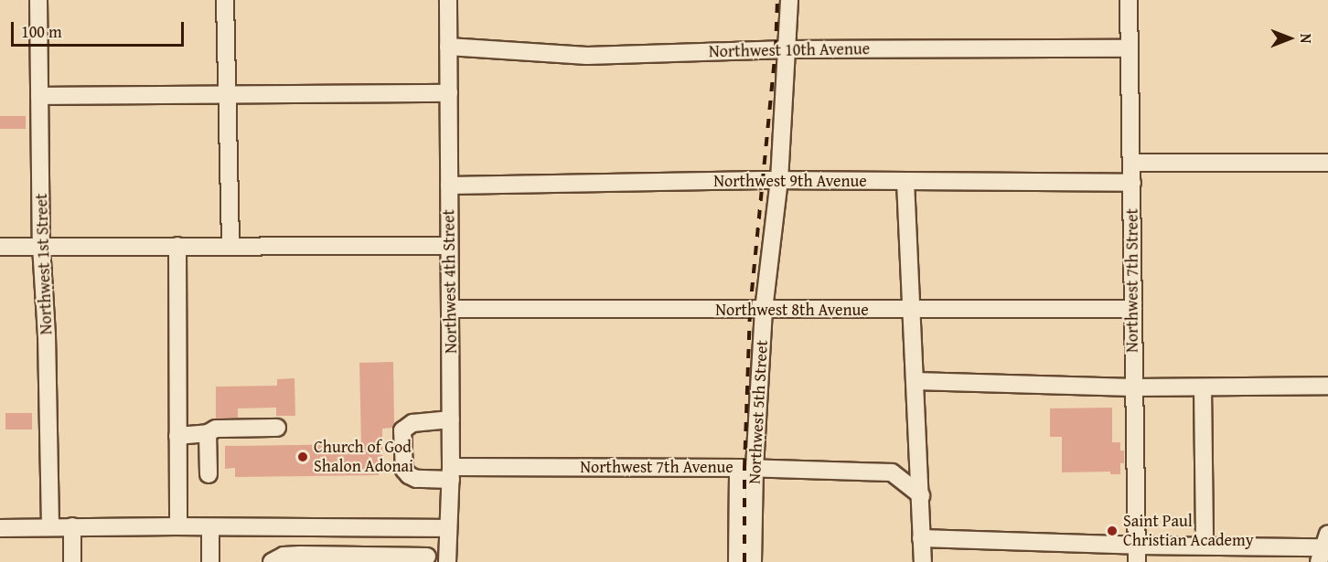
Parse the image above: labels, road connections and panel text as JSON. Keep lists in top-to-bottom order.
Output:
{
  "streets": {
    "street": [
      "Northwest 10th Avenue",
      "Northwest 9th Avenue",
      "Northwest 1st Street",
      "Northwest 7th Street",
      "Northwest 4th Street",
      "Northwest 8th Avenue",
      "Northwest 5th Street",
      "Northwest 7th Avenue"
    ]
  },
  "crossings": [
    ["Northwest 10th Avenue", "Northwest 7th Street"],
    ["Northwest 10th Avenue", "Northwest 4th Street"],
    ["Northwest 10th Avenue", "Northwest 5th Street"],
    ["Northwest 9th Avenue", "Northwest 7th Street"],
    ["Northwest 9th Avenue", "Northwest 4th Street"],
    ["Northwest 9th Avenue", "Northwest 5th Street"],
    ["Northwest 7th Street", "Northwest 8th Avenue"],
    ["Northwest 4th Street", "Northwest 8th Avenue"],
    ["Northwest 4th Street", "Northwest 7th Avenue"],
    ["Northwest 8th Avenue", "Northwest 5th Street"],
    ["Northwest 5th Street", "Northwest 7th Avenue"]
  ],
  "places": ["Church of God Shalon Adonai", "Saint Paul Christian Academy"],
  "scale_bar": "100 m",
  "north": "right"
}
